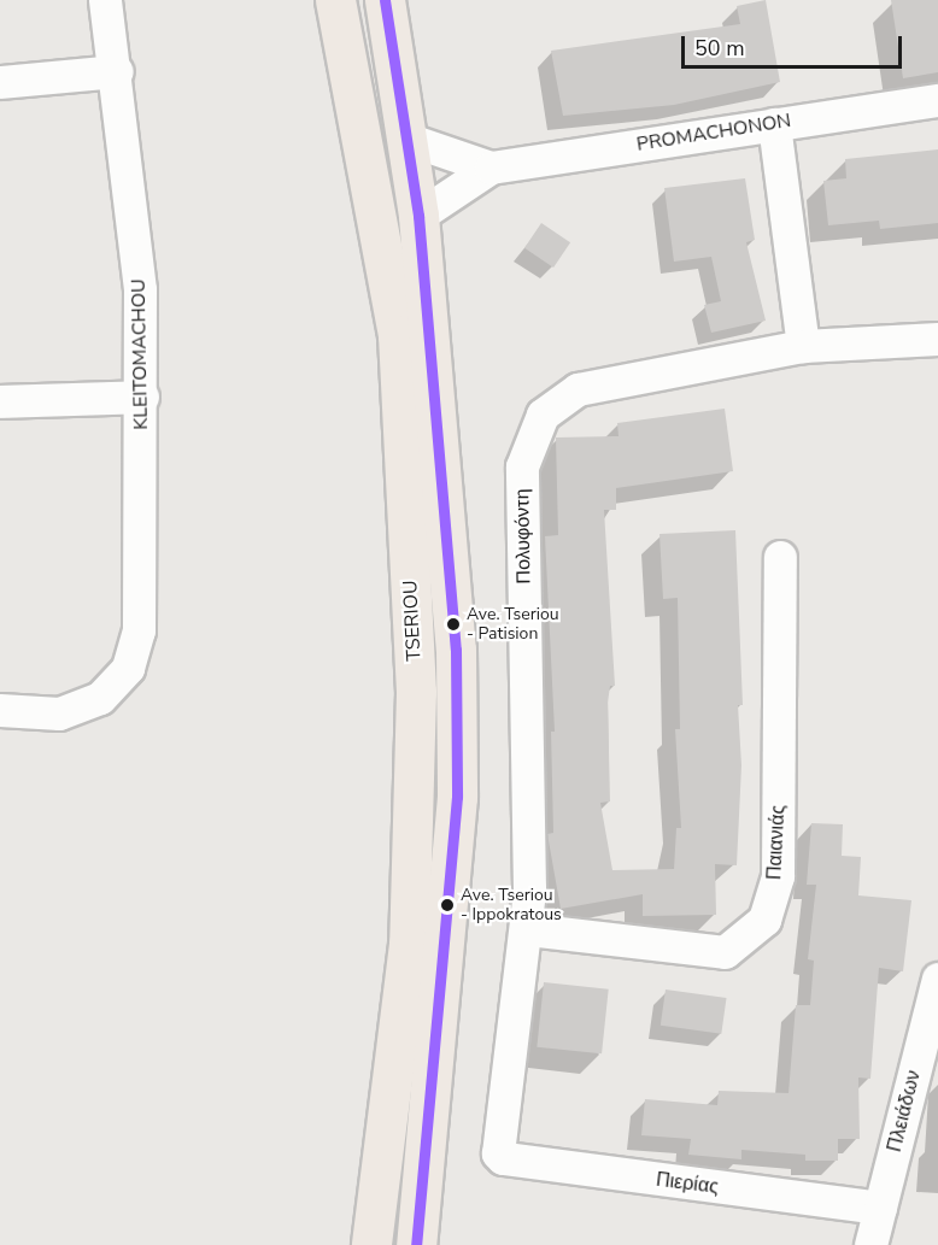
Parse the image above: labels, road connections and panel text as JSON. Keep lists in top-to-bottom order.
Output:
{
  "streets": {
    "main road": ["TSERIOU"],
    "street": [
      "PROMACHONON",
      "KLEITOMACHOU",
      "Πολυφόντη",
      "Παιανιάς",
      "Πλειάδων",
      "Πιερίας"
    ]
  },
  "crossings": [
    ["PROMACHONON", "TSERIOU"],
    ["Πολυφόντη", "Παιανιάς"],
    ["Πολυφόντη", "Πιερίας"],
    ["Πλειάδων", "Πιερίας"]
  ],
  "places": ["Ave. Tseriou - Patision", "Ave. Tseriou - Ippokratous"],
  "scale_bar": "50 m"
}
